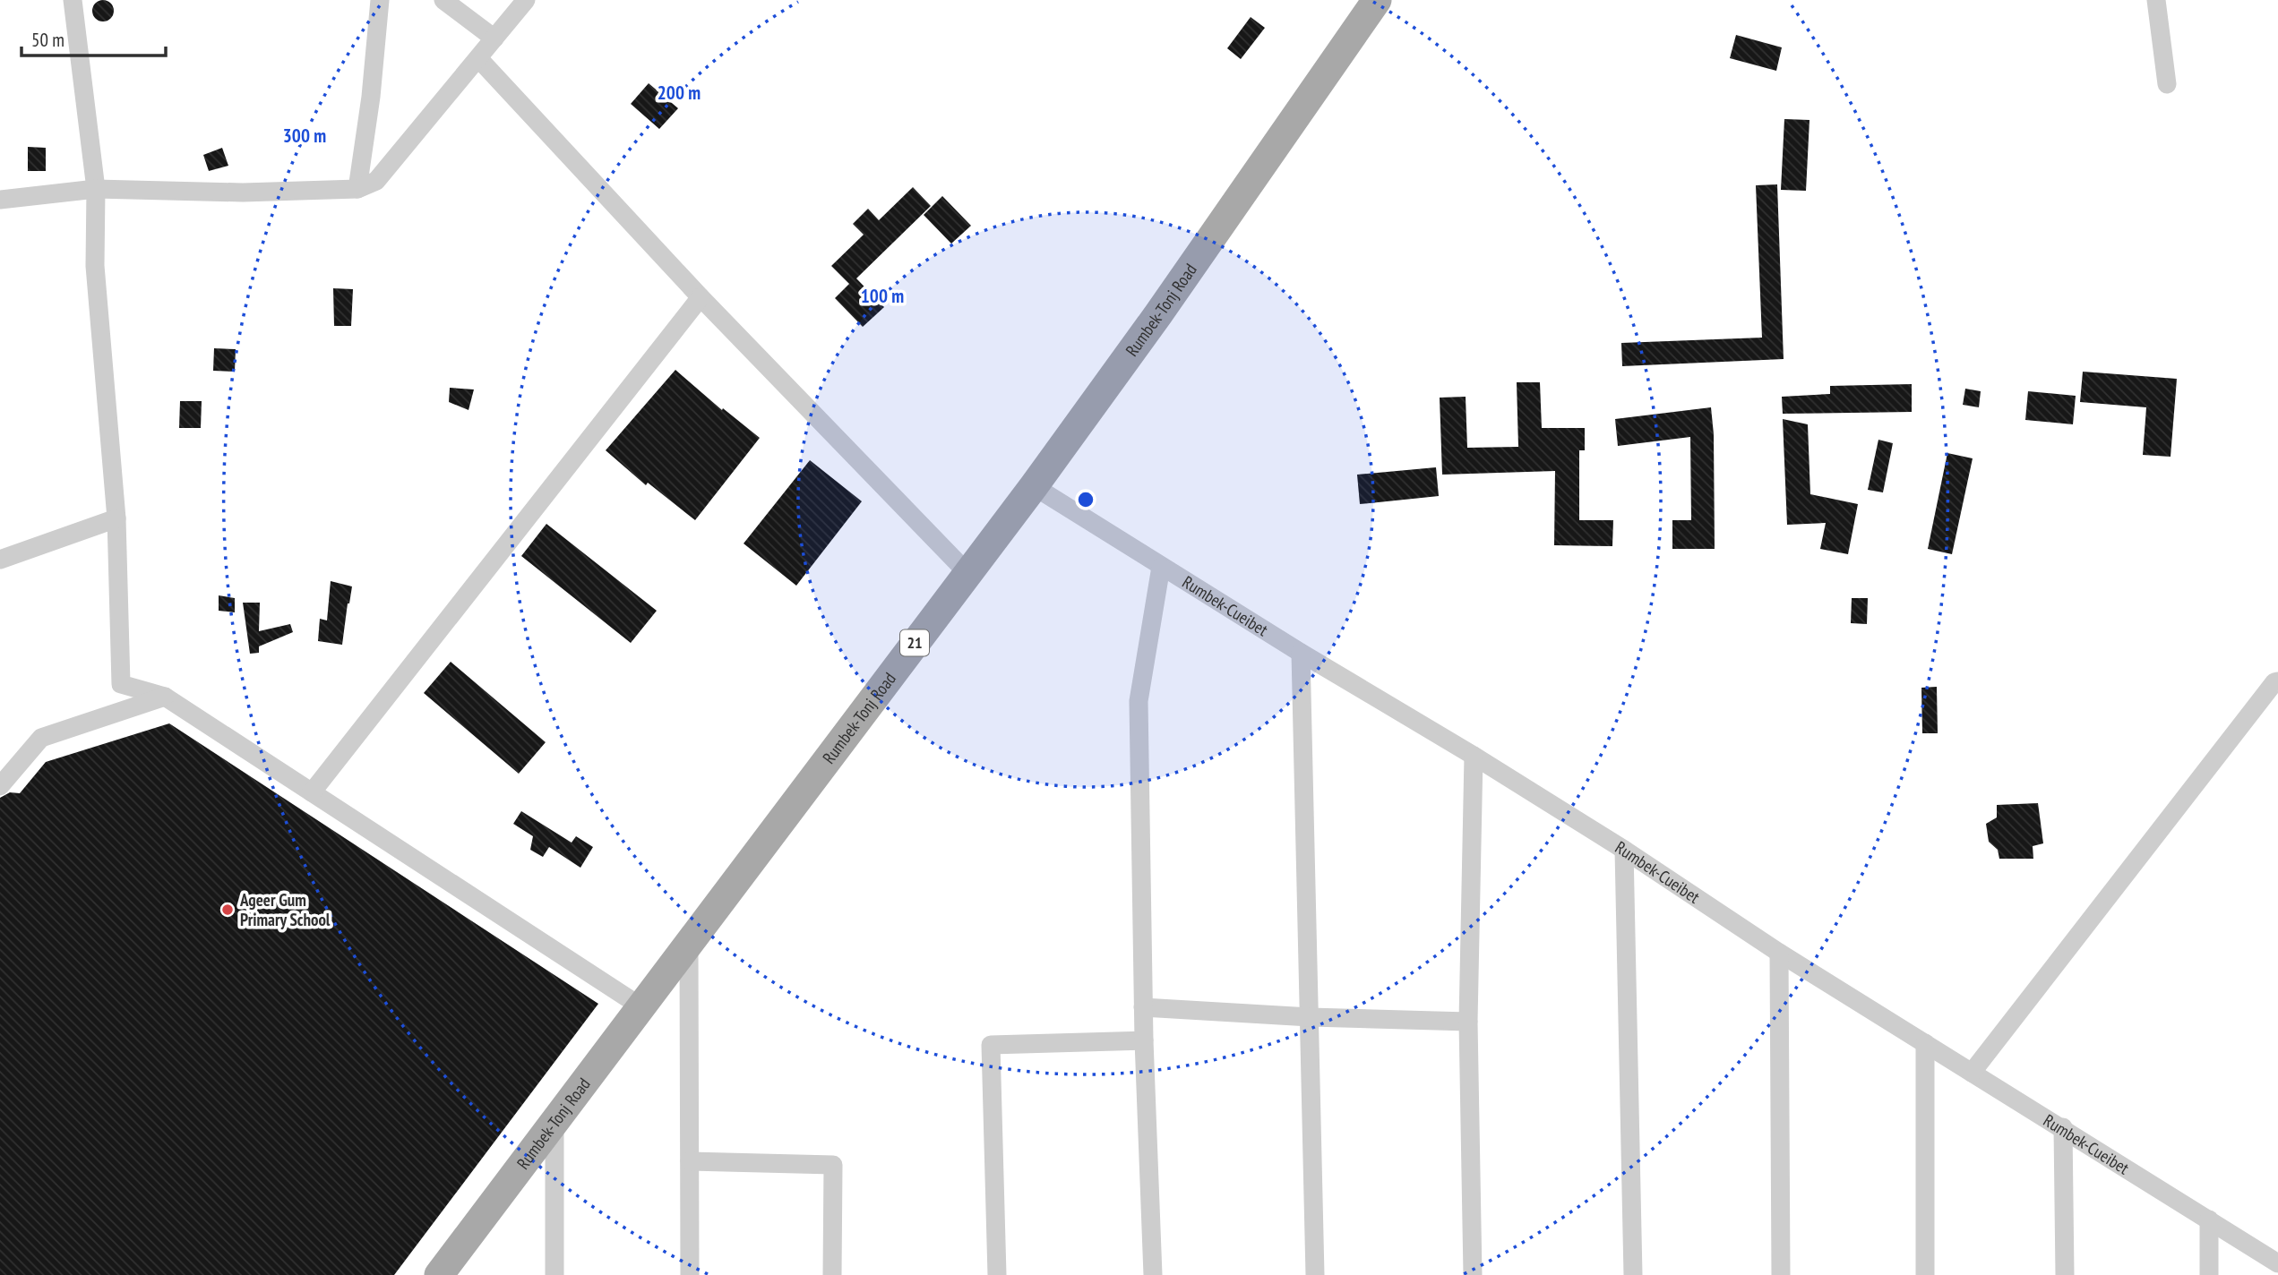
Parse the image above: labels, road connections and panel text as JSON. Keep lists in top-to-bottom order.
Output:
{
  "streets": {
    "main road": ["Rumbek-Tonj Road", "21"],
    "street": ["Rumbek-Cueibet"]
  },
  "crossings": [
    ["Rumbek-Tonj Road", "Rumbek-Cueibet"]
  ],
  "places": ["Ageer Gum Primary School"],
  "scale_bar": "50 m",
  "rings": ["200 m", "300 m", "100 m"]
}
